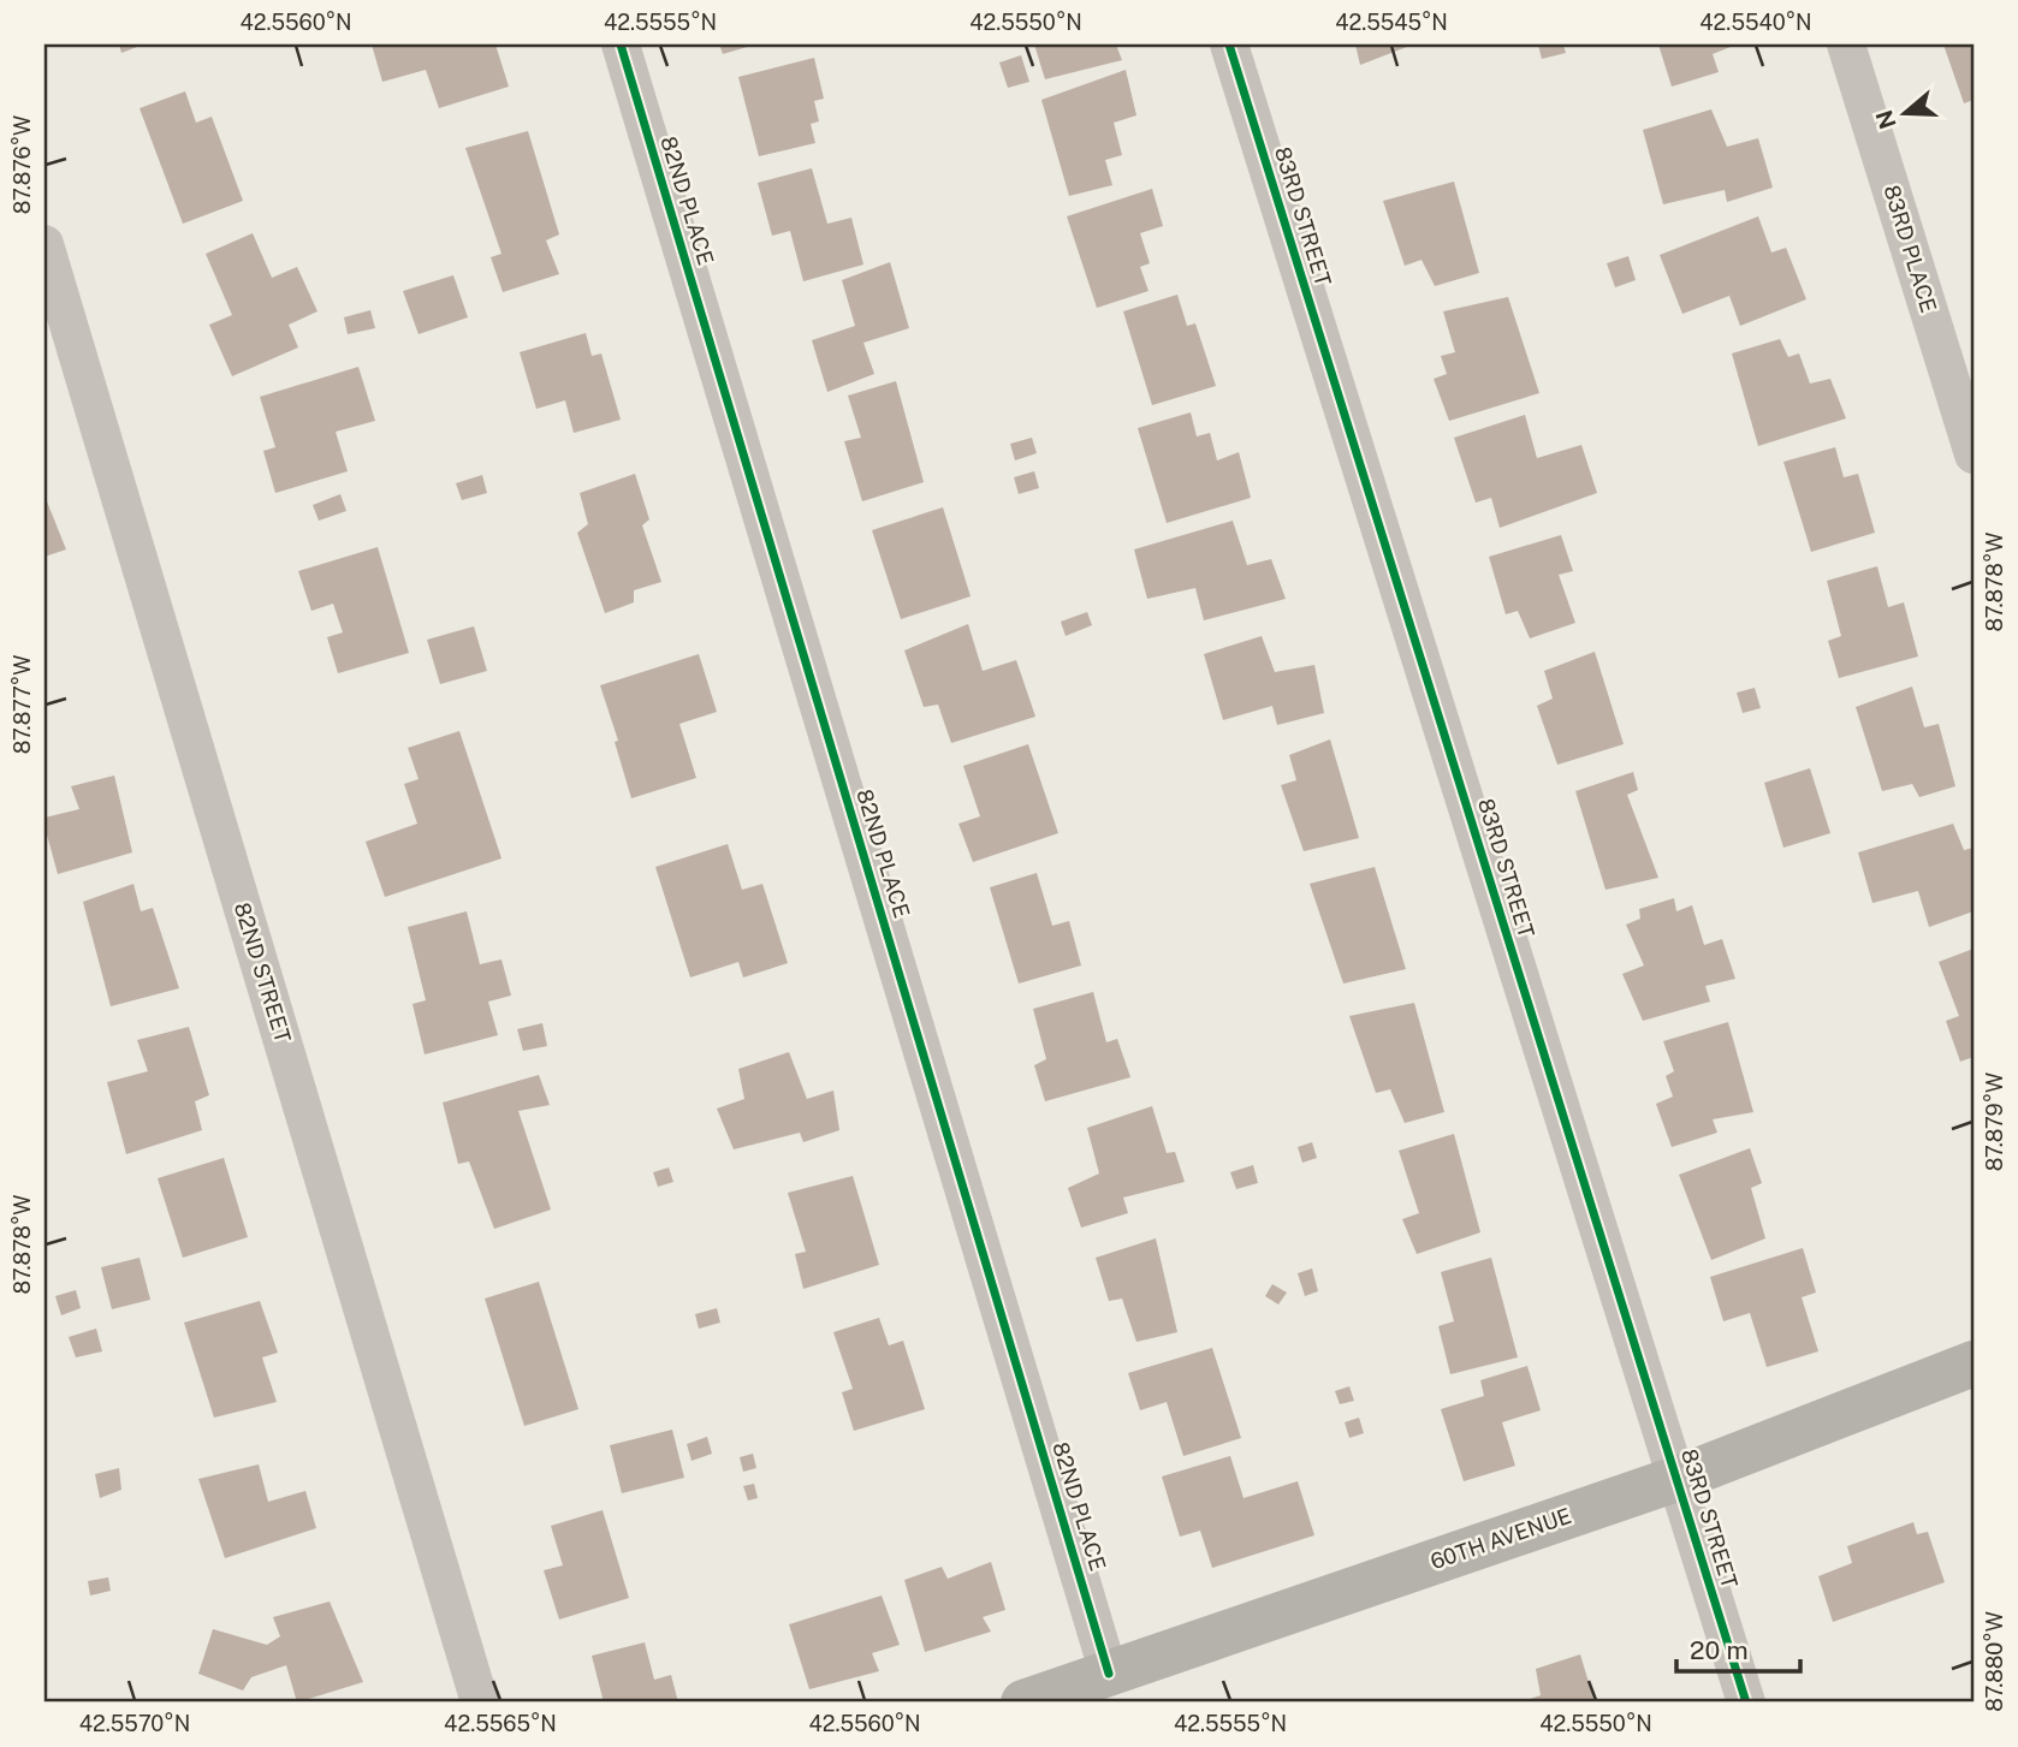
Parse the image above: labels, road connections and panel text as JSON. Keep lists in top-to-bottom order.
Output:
{
  "streets": {
    "street": [
      "82ND PLACE",
      "83RD STREET",
      "83RD PLACE",
      "82ND STREET",
      "60TH AVENUE"
    ]
  },
  "crossings": [
    ["82ND PLACE", "60TH AVENUE"],
    ["83RD STREET", "60TH AVENUE"]
  ],
  "scale_bar": "20 m",
  "north": "left",
  "coordinates": [
    "42.5560°N",
    "42.5555°N",
    "42.5550°N",
    "42.5545°N",
    "42.5540°N",
    "87.876°W",
    "87.878°W",
    "87.877°W",
    "87.879°W",
    "87.880°W",
    "42.5570°N",
    "42.5565°N"
  ]
}
